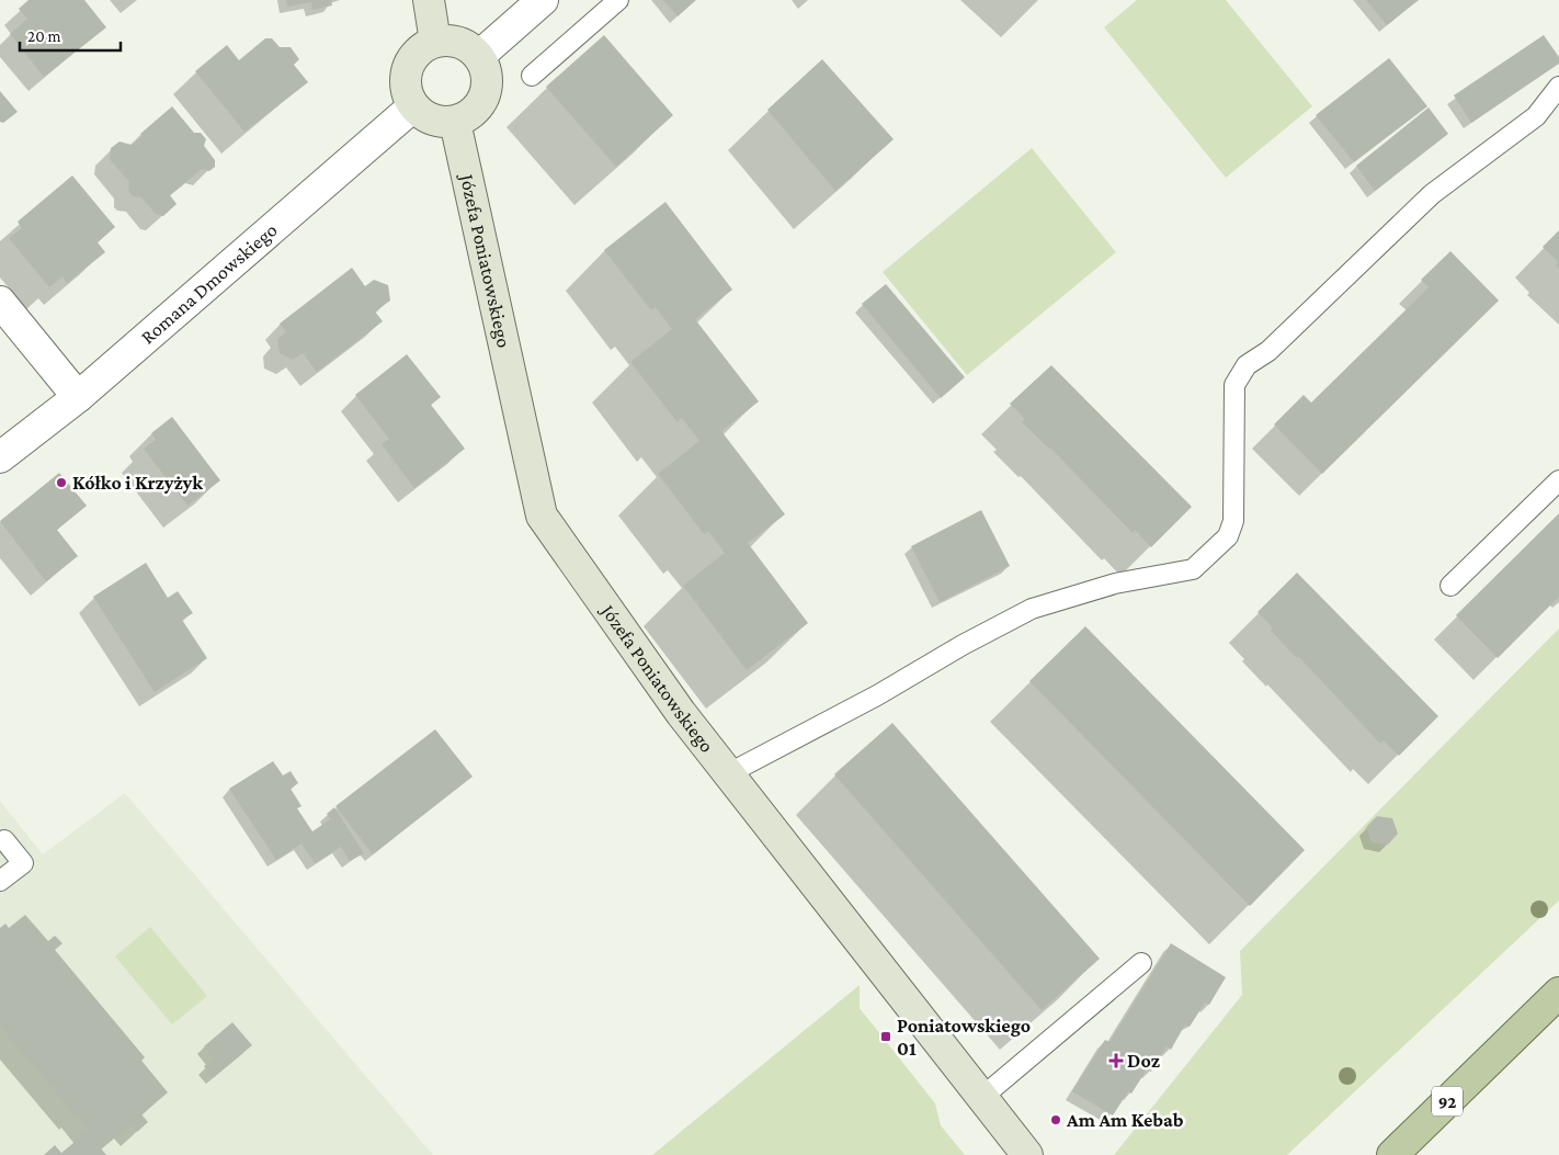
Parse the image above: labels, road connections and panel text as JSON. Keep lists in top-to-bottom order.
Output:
{
  "streets": {
    "main road": ["92"],
    "street": ["Józefa Poniatowskiego", "Romana Dmowskiego"]
  },
  "crossings": [
    ["Józefa Poniatowskiego", "Romana Dmowskiego"]
  ],
  "places": {
    "other": ["Kółko i Krzyżyk", "Am Am Kebab"],
    "transit": ["Poniatowskiego 01"],
    "health": ["Doz"]
  },
  "scale_bar": "20 m"
}
